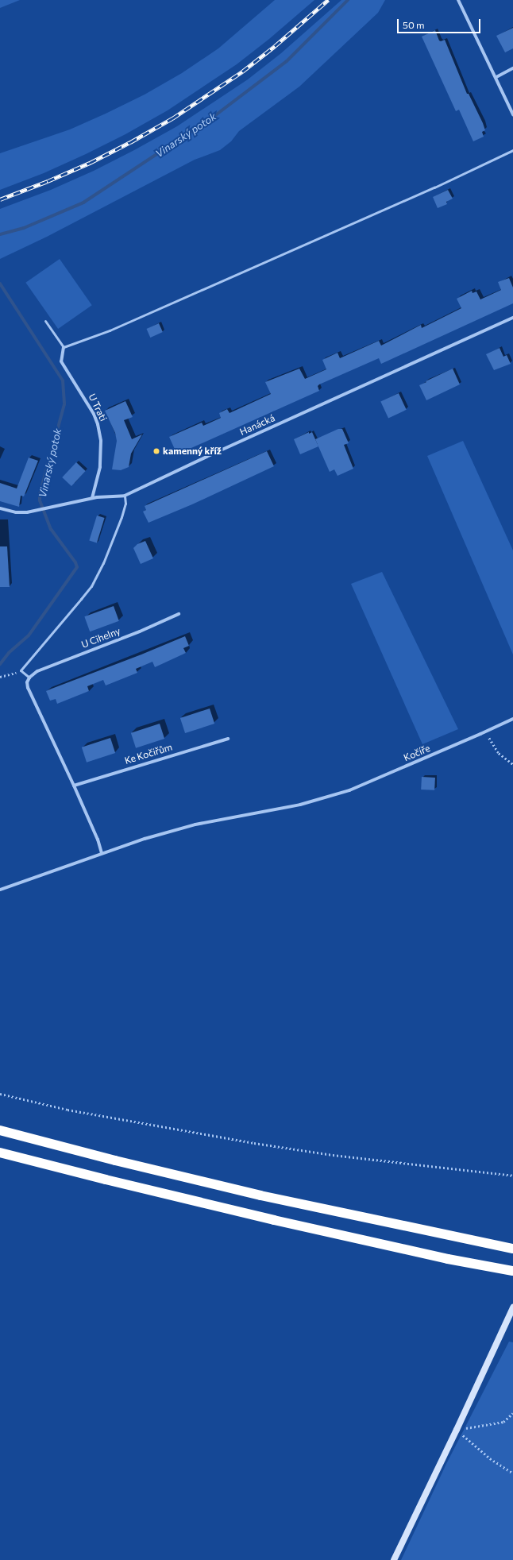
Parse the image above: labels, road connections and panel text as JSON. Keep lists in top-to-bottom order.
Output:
{
  "streets": {
    "street": [
      "U Trati",
      "Hanácká",
      "U Cihelny",
      "Kočíře",
      "Ke Kočiřům"
    ]
  },
  "crossings": [
    ["U Trati", "Hanácká"]
  ],
  "water": ["Vinarský potok"],
  "places": ["kamenný kříž"],
  "scale_bar": "50 m"
}
